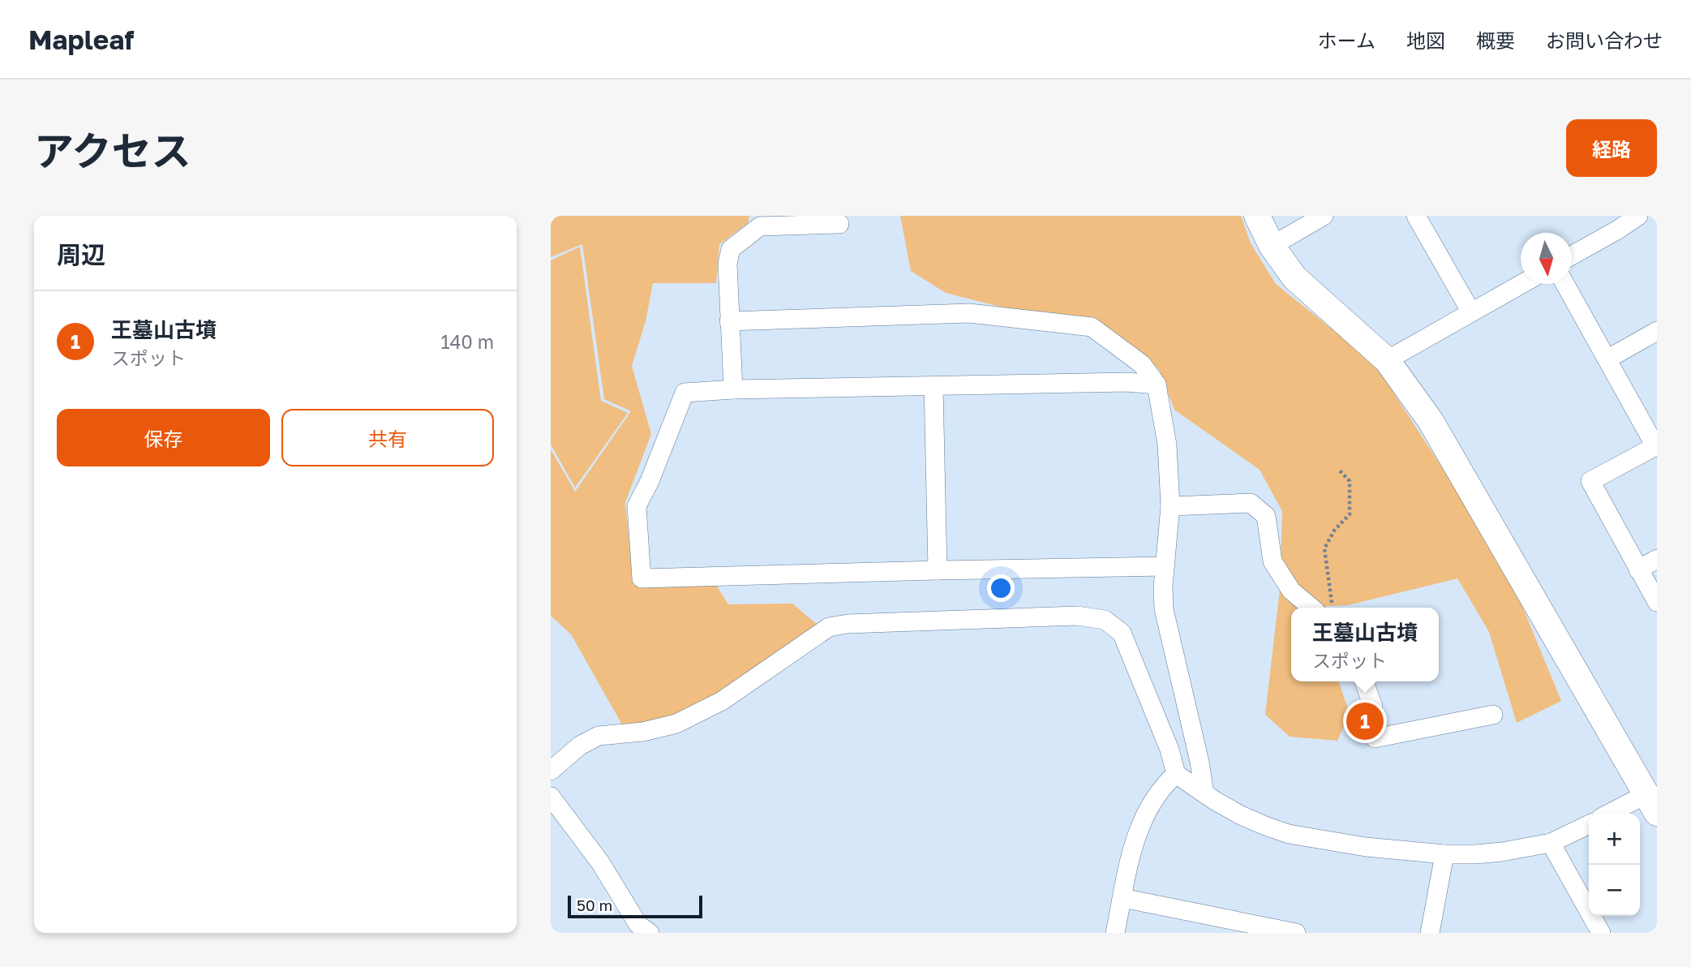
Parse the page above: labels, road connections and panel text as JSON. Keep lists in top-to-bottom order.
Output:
{
  "scale_bar": "50 m",
  "north": "bottom",
  "page": {
    "header": "Mapleaf",
    "nav": [
      "ホーム",
      "地図",
      "概要",
      "お問い合わせ"
    ],
    "title": "アクセス",
    "buttons": [
      "経路",
      ["保存", "共有"]
    ],
    "heading": "周辺",
    "list": [
      {
        "mark": "1",
        "name": "王墓山古墳",
        "note": "スポット",
        "value": "140 m"
      }
    ],
    "popup": ["王墓山古墳", "スポット"],
    "pins": "1",
    "map_buttons": ["+", "−"],
    "scale": "50 m"
  }
}
